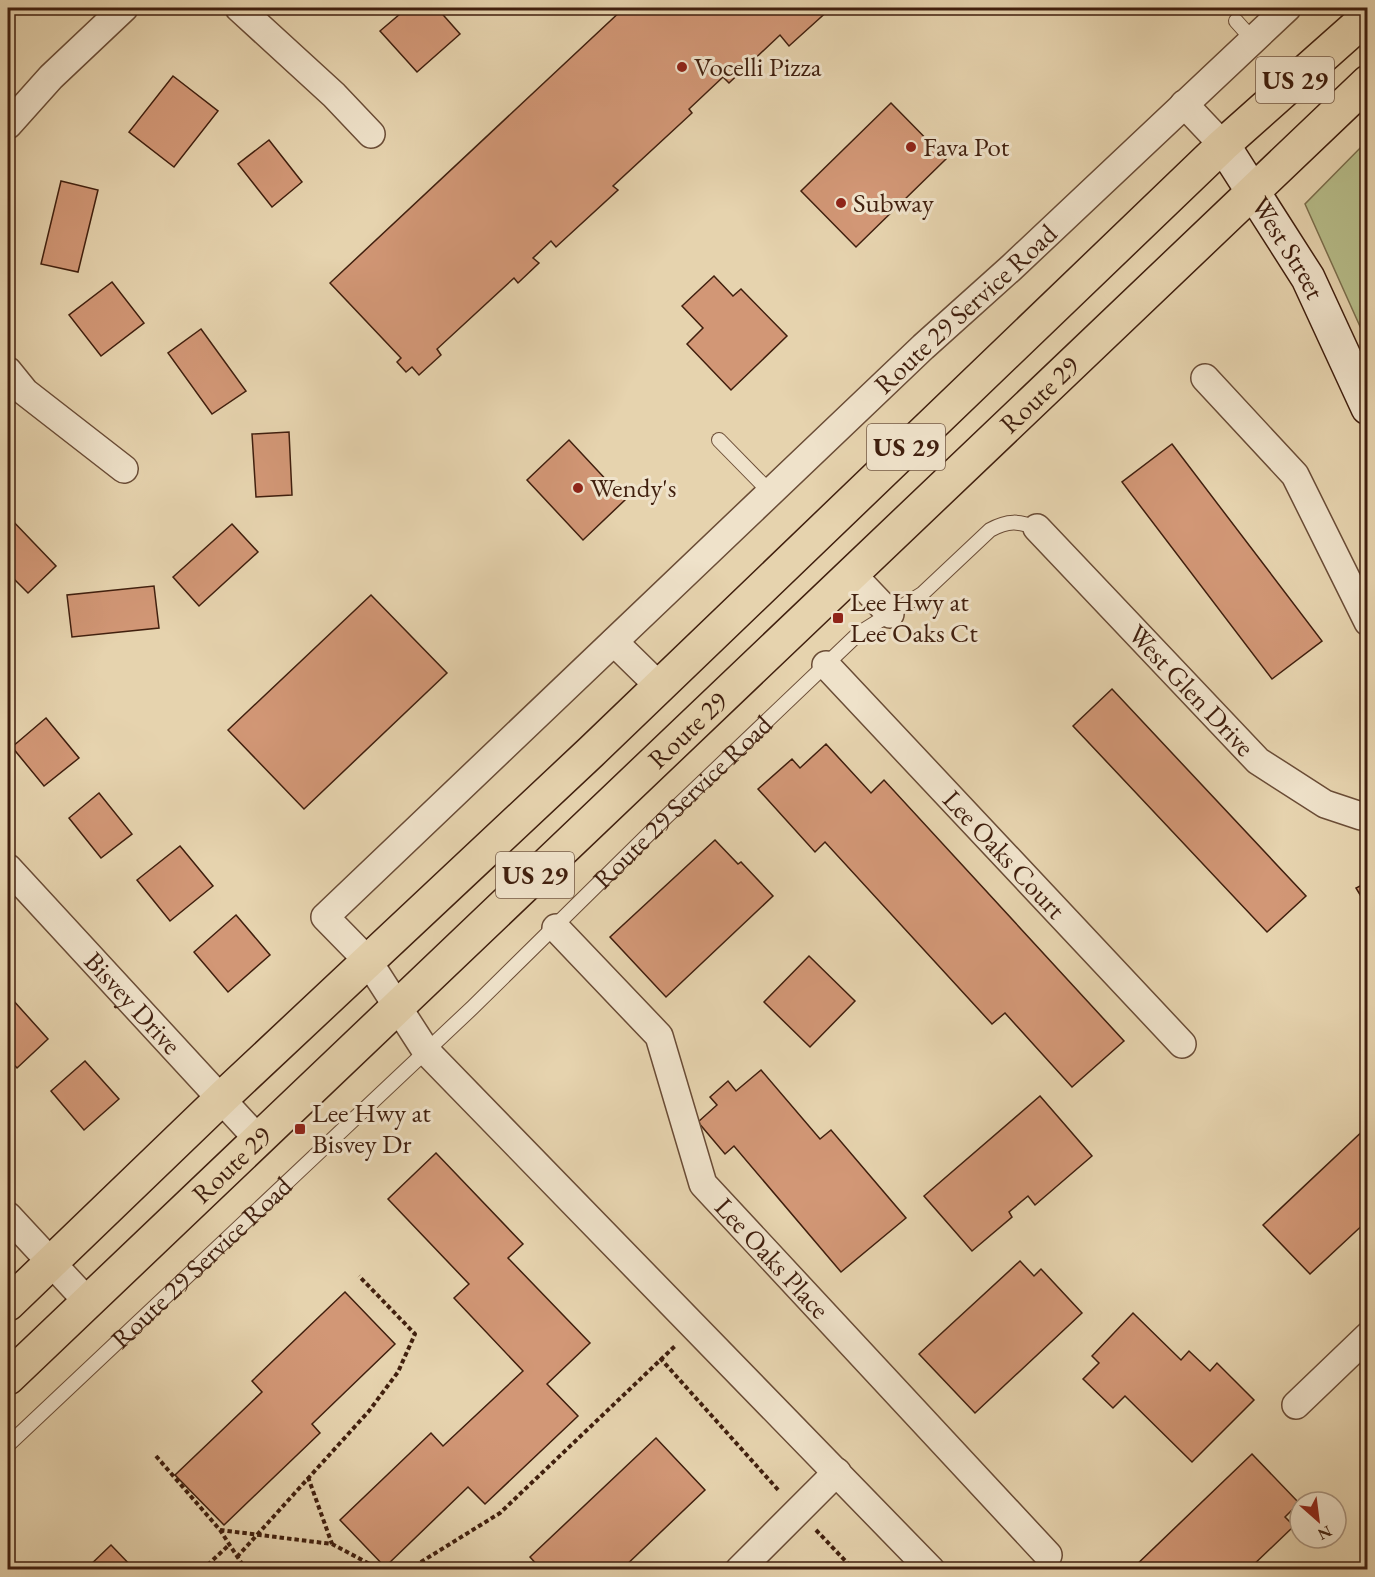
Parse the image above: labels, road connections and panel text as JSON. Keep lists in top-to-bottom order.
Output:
{
  "streets": {
    "main road": ["US 29", "West Street", "Route 29"],
    "street": [
      "Route 29 Service Road",
      "West Glen Drive",
      "Lee Oaks Court",
      "Bisvey Drive",
      "Lee Oaks Place"
    ]
  },
  "crossings": [
    ["West Street", "Route 29 Service Road"],
    ["West Street", "Route 29"],
    ["Route 29 Service Road", "Route 29"],
    ["Route 29 Service Road", "West Glen Drive"],
    ["Route 29 Service Road", "Lee Oaks Court"],
    ["Route 29 Service Road", "Lee Oaks Place"],
    ["Route 29", "Bisvey Drive"]
  ],
  "places": {
    "other": [
      "Vocelli Pizza",
      "Fava Pot",
      "Subway",
      "Wendy's"
    ],
    "transit": ["Lee Hwy at Lee Oaks Ct", "Lee Hwy at Bisvey Dr"]
  },
  "north": "bottom right"
}
